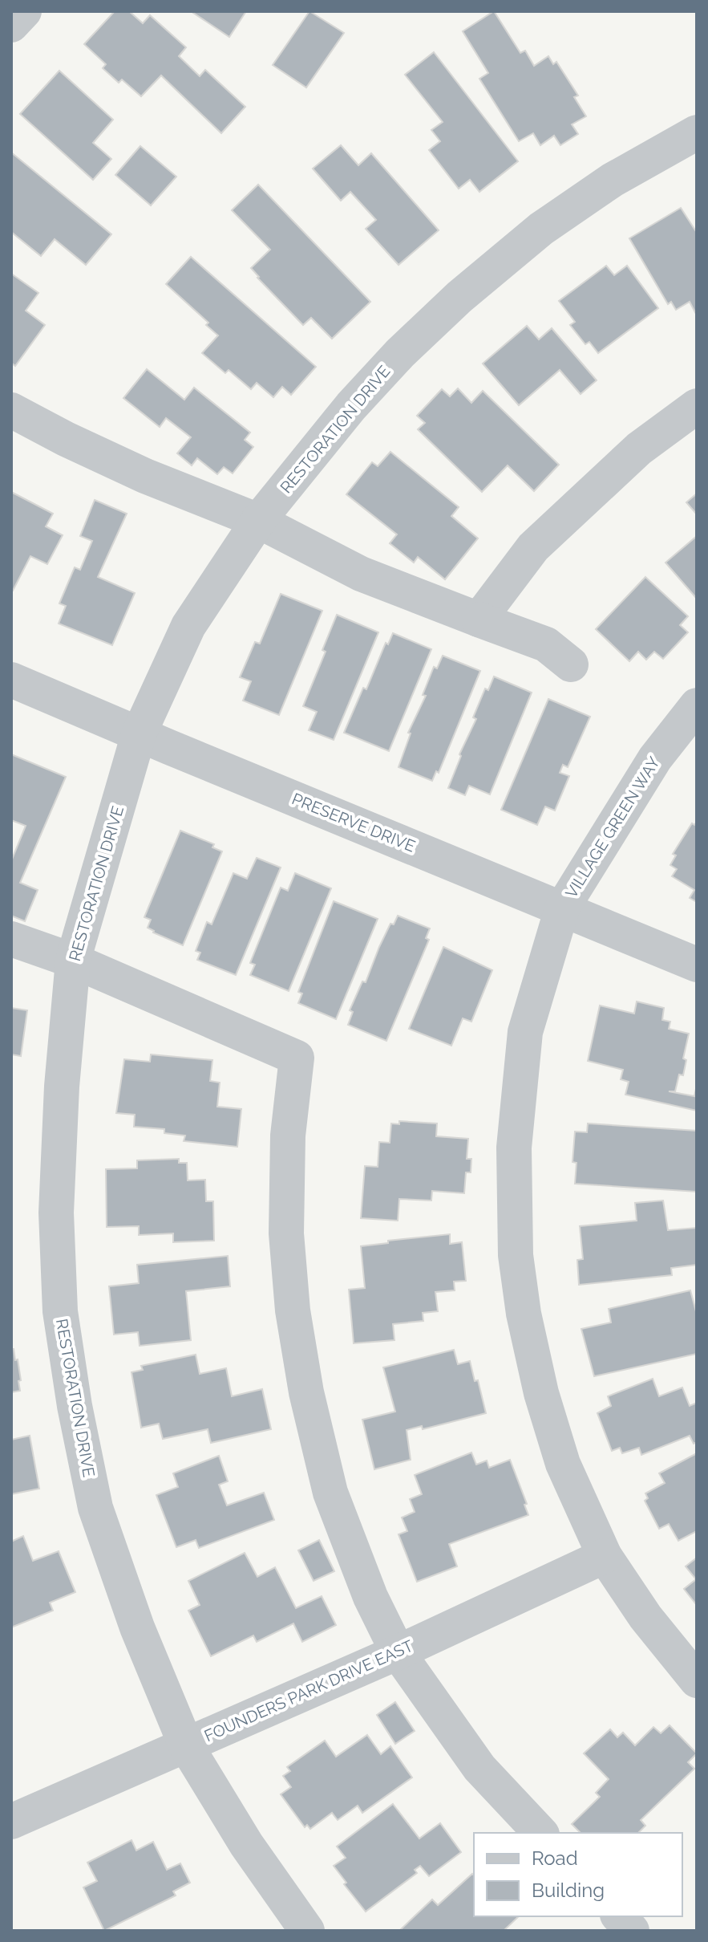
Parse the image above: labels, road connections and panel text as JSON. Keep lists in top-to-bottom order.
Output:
{
  "streets": {
    "street": [
      "RESTORATION DRIVE",
      "PRESERVE DRIVE",
      "VILLAGE GREEN WAY",
      "FOUNDERS PARK DRIVE EAST"
    ]
  },
  "crossings": [
    ["RESTORATION DRIVE", "PRESERVE DRIVE"],
    ["RESTORATION DRIVE", "FOUNDERS PARK DRIVE EAST"],
    ["PRESERVE DRIVE", "VILLAGE GREEN WAY"],
    ["VILLAGE GREEN WAY", "FOUNDERS PARK DRIVE EAST"]
  ],
  "legend": ["Road", "Building"]
}
